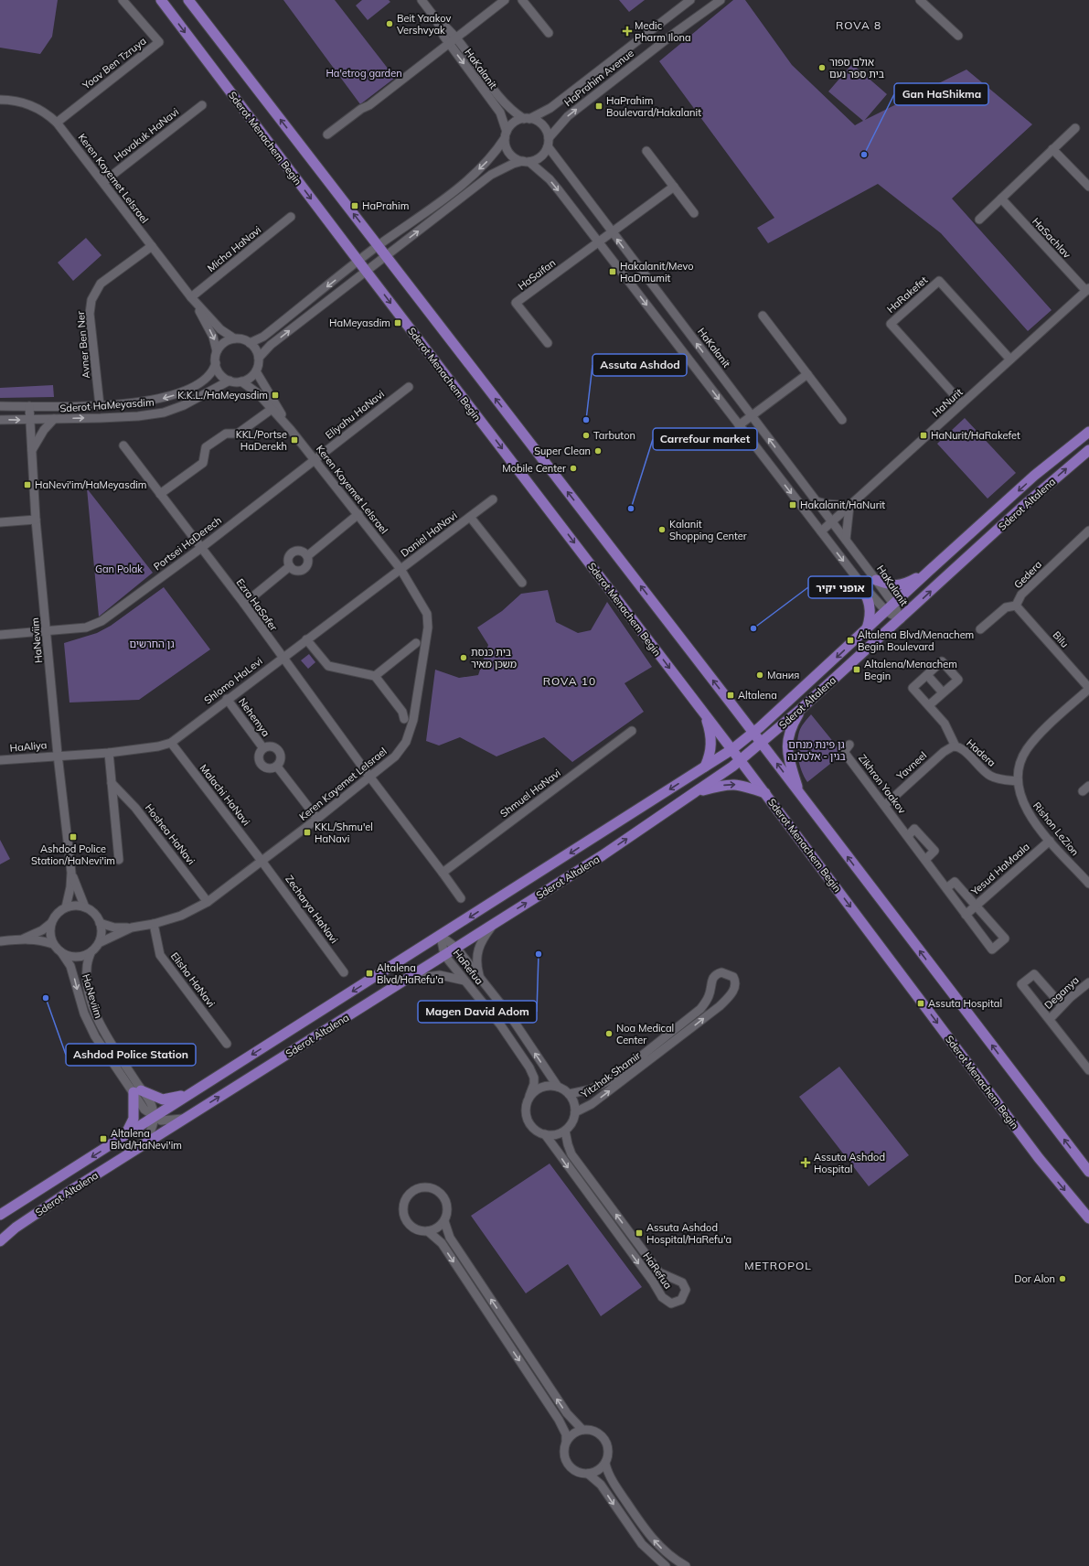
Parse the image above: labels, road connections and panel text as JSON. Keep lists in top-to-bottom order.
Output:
{
  "streets": {
    "main road": ["Sderot Menachem Begin", "Sderot Altalena"],
    "street": [
      "Yoav Ben Tzruya",
      "HaKalanit",
      "HaPrahim Avenue",
      "Havakuk HaNavi",
      "Keren Kayemet LeIsrael",
      "HaSachlav",
      "Micha HaNavi",
      "HaSaifan",
      "HaRakefet",
      "Avner Ben Ner",
      "HaNurit",
      "Sderot HaMeyasdim",
      "Eliyahu HaNavi",
      "Daniel HaNavi",
      "Portsei HaDerech",
      "Gedera",
      "Ezra HaSofer",
      "Bilu",
      "HaNeviim",
      "Shlomo HaLevi",
      "Nehemya",
      "HaAliya",
      "Hadera",
      "Yavneel",
      "Zikhron Yaakov",
      "Shmuel HaNavi",
      "Malachi HaNavi",
      "Rishon LeZion",
      "Hoshea HaNavi",
      "Yesud HaMaala",
      "Zecharya HaNavi",
      "HaRefua",
      "Elisha HaNavi",
      "Deganya",
      "Yitzhak Shamir"
    ]
  },
  "crossings": [
    ["Yoav Ben Tzruya", "Keren Kayemet LeIsrael"],
    ["HaKalanit", "HaPrahim Avenue"],
    ["HaKalanit", "HaSaifan"],
    ["HaKalanit", "HaNurit"],
    ["HaKalanit", "Sderot Altalena"],
    ["Havakuk HaNavi", "Keren Kayemet LeIsrael"],
    ["Sderot Menachem Begin", "Sderot Altalena"],
    ["Keren Kayemet LeIsrael", "Micha HaNavi"],
    ["Keren Kayemet LeIsrael", "Avner Ben Ner"],
    ["Keren Kayemet LeIsrael", "Sderot HaMeyasdim"],
    ["Keren Kayemet LeIsrael", "Eliyahu HaNavi"],
    ["Keren Kayemet LeIsrael", "Daniel HaNavi"],
    ["Keren Kayemet LeIsrael", "Portsei HaDerech"],
    ["Keren Kayemet LeIsrael", "Ezra HaSofer"],
    ["Keren Kayemet LeIsrael", "HaNeviim"],
    ["Keren Kayemet LeIsrael", "Shlomo HaLevi"],
    ["Keren Kayemet LeIsrael", "Malachi HaNavi"],
    ["Keren Kayemet LeIsrael", "Hoshea HaNavi"],
    ["Keren Kayemet LeIsrael", "Zecharya HaNavi"],
    ["Keren Kayemet LeIsrael", "Elisha HaNavi"],
    ["HaSachlav", "HaNurit"],
    ["HaRakefet", "HaNurit"],
    ["Avner Ben Ner", "Sderot HaMeyasdim"],
    ["Sderot HaMeyasdim", "HaNeviim"],
    ["Eliyahu HaNavi", "Portsei HaDerech"],
    ["Sderot Altalena", "HaNeviim"],
    ["Sderot Altalena", "HaRefua"],
    ["Daniel HaNavi", "Shlomo HaLevi"],
    ["Portsei HaDerech", "Ezra HaSofer"],
    ["Portsei HaDerech", "HaNeviim"],
    ["Gedera", "Bilu"],
    ["Ezra HaSofer", "Shlomo HaLevi"],
    ["Bilu", "Rishon LeZion"],
    ["HaNeviim", "Shlomo HaLevi"],
    ["HaNeviim", "HaAliya"],
    ["Shlomo HaLevi", "Nehemya"],
    ["Shlomo HaLevi", "HaAliya"],
    ["Shlomo HaLevi", "Malachi HaNavi"],
    ["Hadera", "Yavneel"],
    ["Hadera", "Rishon LeZion"],
    ["Yavneel", "Zikhron Yaakov"],
    ["Zikhron Yaakov", "Yesud HaMaala"],
    ["Malachi HaNavi", "Zecharya HaNavi"],
    ["Rishon LeZion", "Yesud HaMaala"],
    ["HaRefua", "Yitzhak Shamir"]
  ],
  "districts": ["ROVA 8", "ROVA 10", "METROPOL"],
  "parks": [
    "Ha'etrog garden",
    "Gan Polak",
    "גן החרשים",
    "גן פינת מנחם בגין - אלטלנה"
  ],
  "places": {
    "other": [
      "Beit Yaakov Vershvyak",
      "אולם ספור בית ספר נעם",
      "Gan HaShikma",
      "Assuta Ashdod",
      "Tarbuton",
      "Super Clean",
      "Mobile Center",
      "Carrefour market",
      "Kalanit Shopping Center",
      "אופני יקיר",
      "בית כנסת משכן מאיר",
      "Мания",
      "Magen David Adom",
      "Ashdod Police Station",
      "Noa Medical Center",
      "Dor Alon"
    ],
    "health": ["Medic Pharm Ilona", "Assuta Ashdod Hospital"],
    "transit": [
      "HaPrahim Boulevard/Hakalanit",
      "HaPrahim",
      "Hakalanit/Mevo HaDmumit",
      "HaMeyasdim",
      "K.K.L./HaMeyasdim",
      "HaNurit/HaRakefet",
      "KKL/Portse HaDerekh",
      "HaNevi'im/HaMeyasdim",
      "Hakalanit/HaNurit",
      "Altalena Blvd/Menachem Begin Boulevard",
      "Altalena/Menachem Begin",
      "Altalena",
      "KKL/Shmu'el HaNavi",
      "Ashdod Police Station/HaNevi'im",
      "Altalena Blvd/HaRefu'a",
      "Assuta Hospital",
      "Altalena Blvd/HaNevi'im",
      "Assuta Ashdod Hospital/HaRefu'a"
    ]
  }
}
